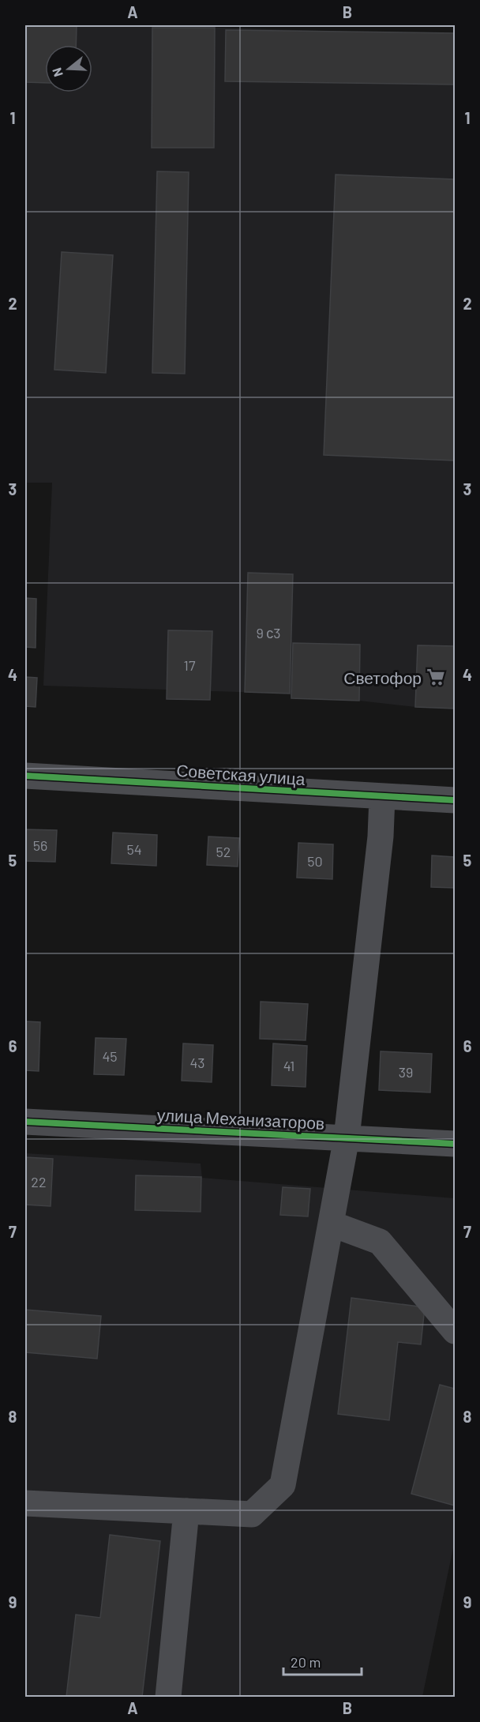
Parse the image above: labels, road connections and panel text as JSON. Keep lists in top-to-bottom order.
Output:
{
  "streets": {
    "street": ["Советская улица", "улица Механизаторов"]
  },
  "places": {
    "supermarket": ["Светофор"]
  },
  "house_numbers": [
    "9 с3",
    "17",
    "56",
    "54",
    "52",
    "50",
    "45",
    "43",
    "41",
    "39",
    "22"
  ],
  "scale_bar": "20 m",
  "north": "left",
  "grid": {
    "columns": ["A", "B"],
    "rows": [
      "1",
      "2",
      "3",
      "4",
      "5",
      "6",
      "7",
      "8",
      "9"
    ]
  }
}
